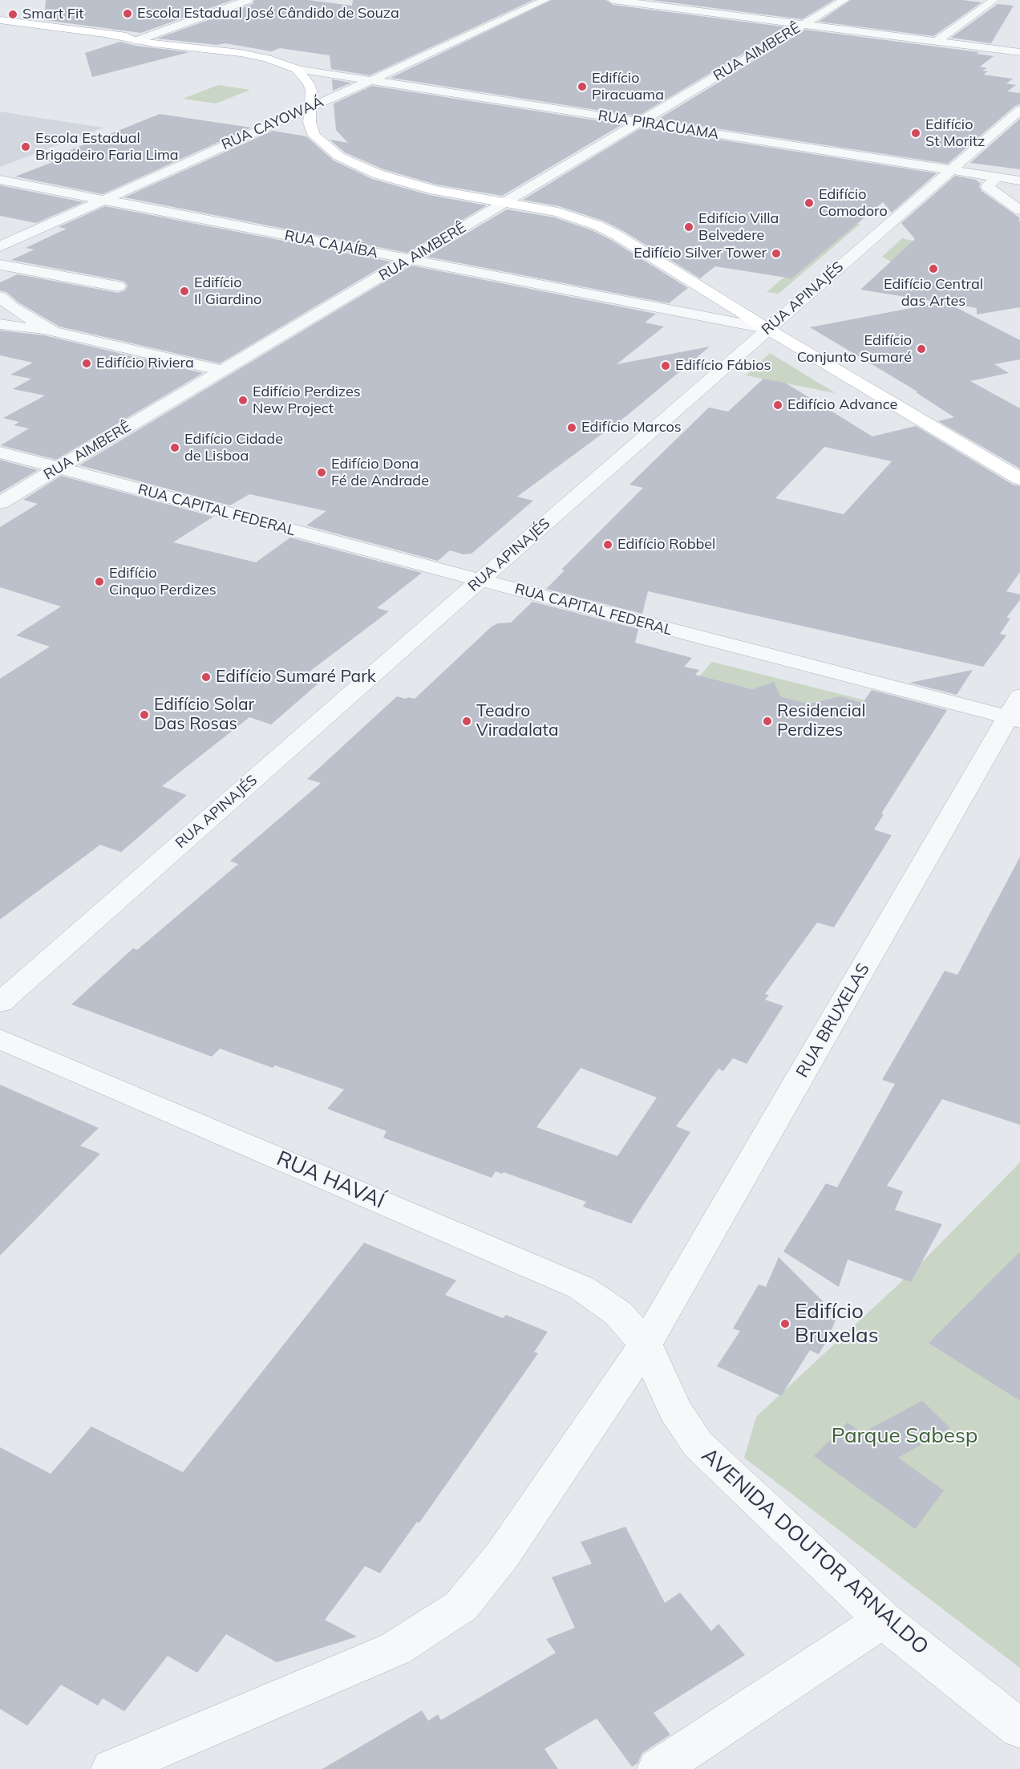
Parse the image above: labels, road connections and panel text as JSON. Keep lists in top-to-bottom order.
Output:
{
  "streets": {
    "street": [
      "RUA AIMBERÊ",
      "RUA CAYOWAÁ",
      "RUA PIRACUAMA",
      "RUA CAJAÍBA",
      "RUA APINAJÉS",
      "RUA CAPITAL FEDERAL",
      "RUA BRUXELAS",
      "RUA HAVAÍ",
      "AVENIDA DOUTOR ARNALDO"
    ]
  },
  "crossings": [
    ["RUA AIMBERÊ", "RUA PIRACUAMA"],
    ["RUA AIMBERÊ", "RUA CAJAÍBA"],
    ["RUA AIMBERÊ", "RUA CAPITAL FEDERAL"],
    ["RUA CAYOWAÁ", "RUA PIRACUAMA"],
    ["RUA CAYOWAÁ", "RUA CAJAÍBA"],
    ["RUA PIRACUAMA", "RUA APINAJÉS"],
    ["RUA CAJAÍBA", "RUA APINAJÉS"],
    ["RUA APINAJÉS", "RUA CAPITAL FEDERAL"],
    ["RUA CAPITAL FEDERAL", "RUA BRUXELAS"],
    ["RUA BRUXELAS", "RUA HAVAÍ"],
    ["RUA BRUXELAS", "AVENIDA DOUTOR ARNALDO"],
    ["RUA HAVAÍ", "AVENIDA DOUTOR ARNALDO"]
  ],
  "parks": ["Parque Sabesp"],
  "places": [
    "Escola Estadual José Cândido de Souza",
    "Smart Fit",
    "Edifício Piracuama",
    "Edifício St Moritz",
    "Escola Estadual Brigadeiro Faria Lima",
    "Edifício Comodoro",
    "Edifício Villa Belvedere",
    "Edifício Silver Tower",
    "Edifício Central das Artes",
    "Edifício Il Giardino",
    "Edifício Conjunto Sumaré",
    "Edifício Riviera",
    "Edifício Fábios",
    "Edifício Perdizes New Project",
    "Edifício Advance",
    "Edifício Marcos",
    "Edifício Cidade de Lisboa",
    "Edifício Dona Fé de Andrade",
    "Edifício Robbel",
    "Edifício Cinquo Perdizes",
    "Edifício Sumaré Park",
    "Edifício Solar Das Rosas",
    "Teadro Viradalata",
    "Residencial Perdizes",
    "Edifício Bruxelas"
  ]
}
